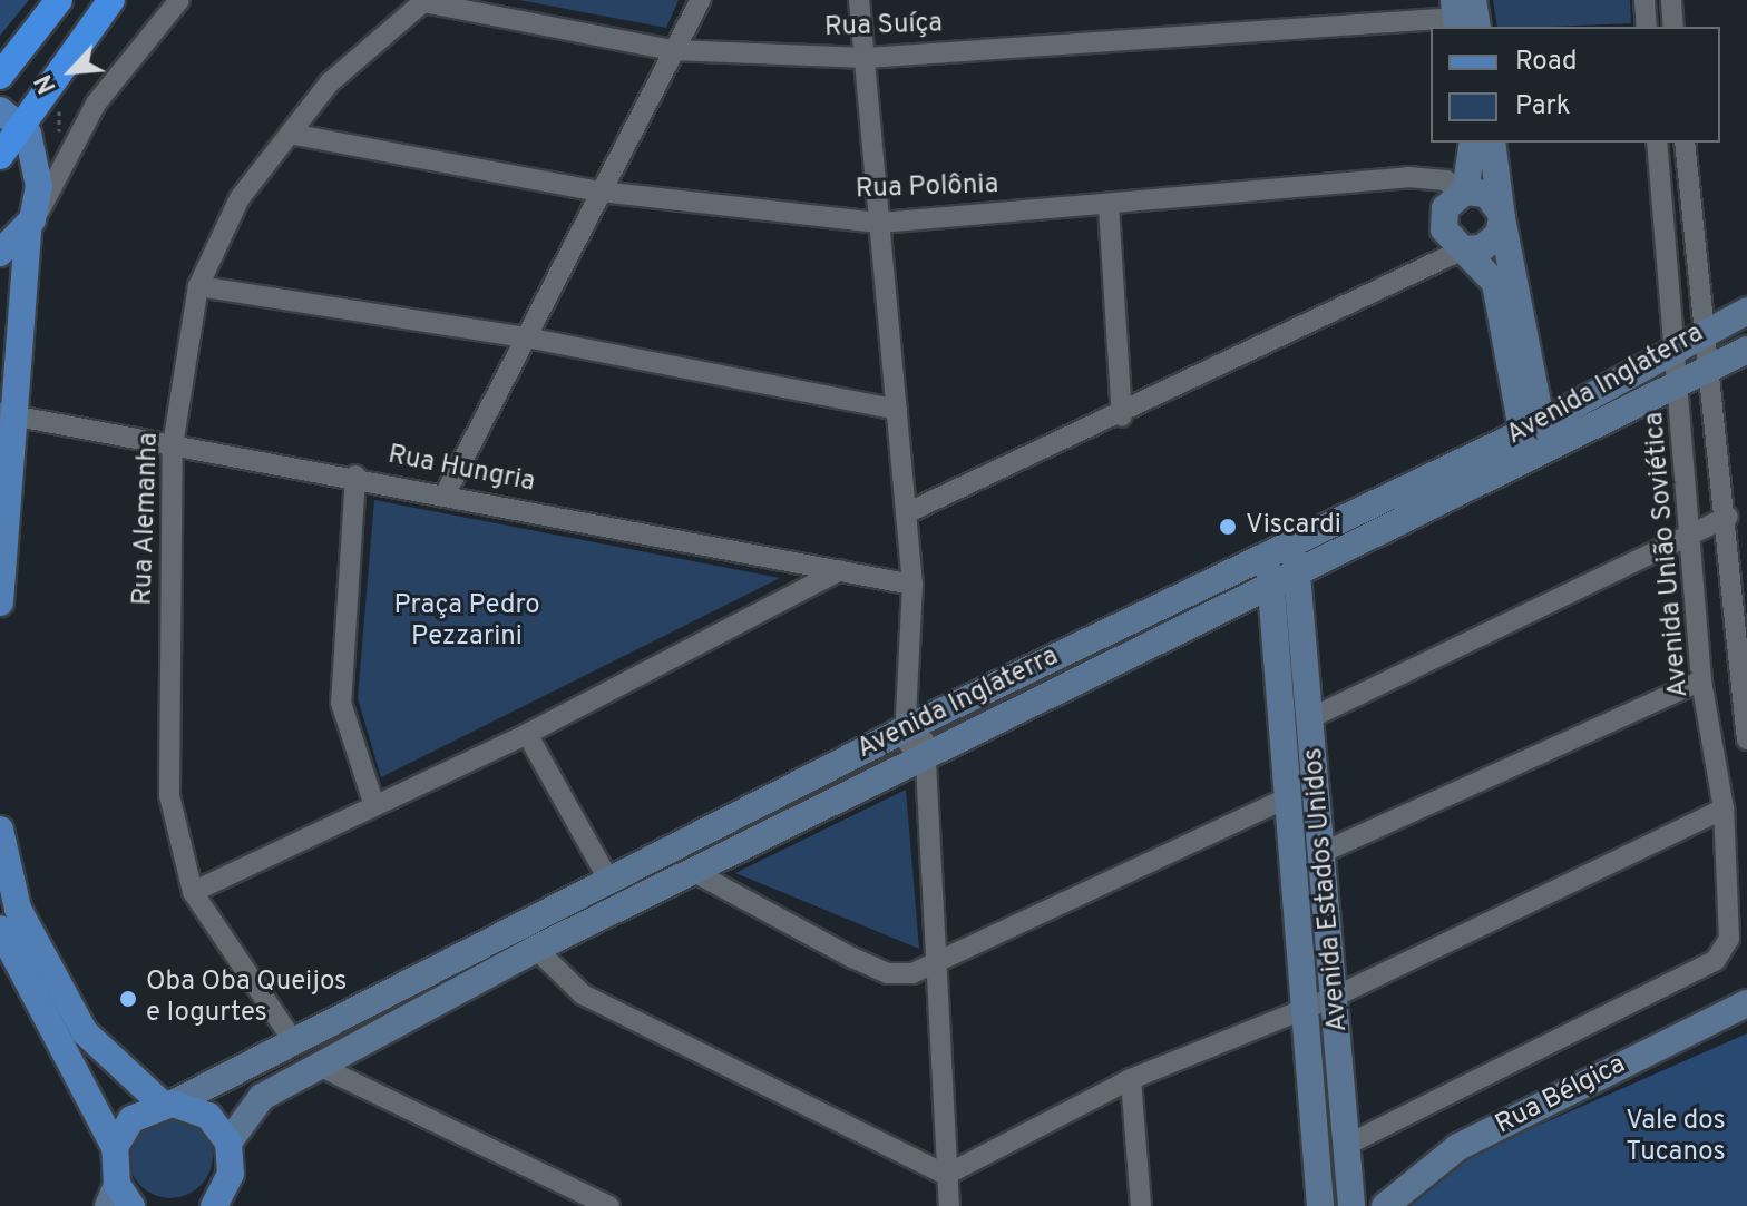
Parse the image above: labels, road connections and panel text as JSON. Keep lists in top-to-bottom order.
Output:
{
  "streets": {
    "main road": ["Avenida Inglaterra", "Avenida Estados Unidos", "Rua Bélgica"],
    "street": [
      "Rua Suíça",
      "Rua Polônia",
      "Rua Hungria",
      "Rua Alemanha",
      "Avenida União Soviética"
    ]
  },
  "crossings": [
    ["Rua Suíça", "Rua Alemanha"],
    ["Rua Polônia", "Rua Alemanha"],
    ["Avenida Inglaterra", "Rua Alemanha"],
    ["Avenida Inglaterra", "Avenida União Soviética"],
    ["Avenida Inglaterra", "Avenida Estados Unidos"],
    ["Rua Hungria", "Rua Alemanha"],
    ["Avenida União Soviética", "Avenida Estados Unidos"]
  ],
  "parks": ["Praça Pedro Pezzarini", "Vale dos Tucanos"],
  "places": ["Viscardi", "Oba Oba Queijos e Iogurtes"],
  "legend": ["Road", "Park"],
  "north": "bottom left"
}
